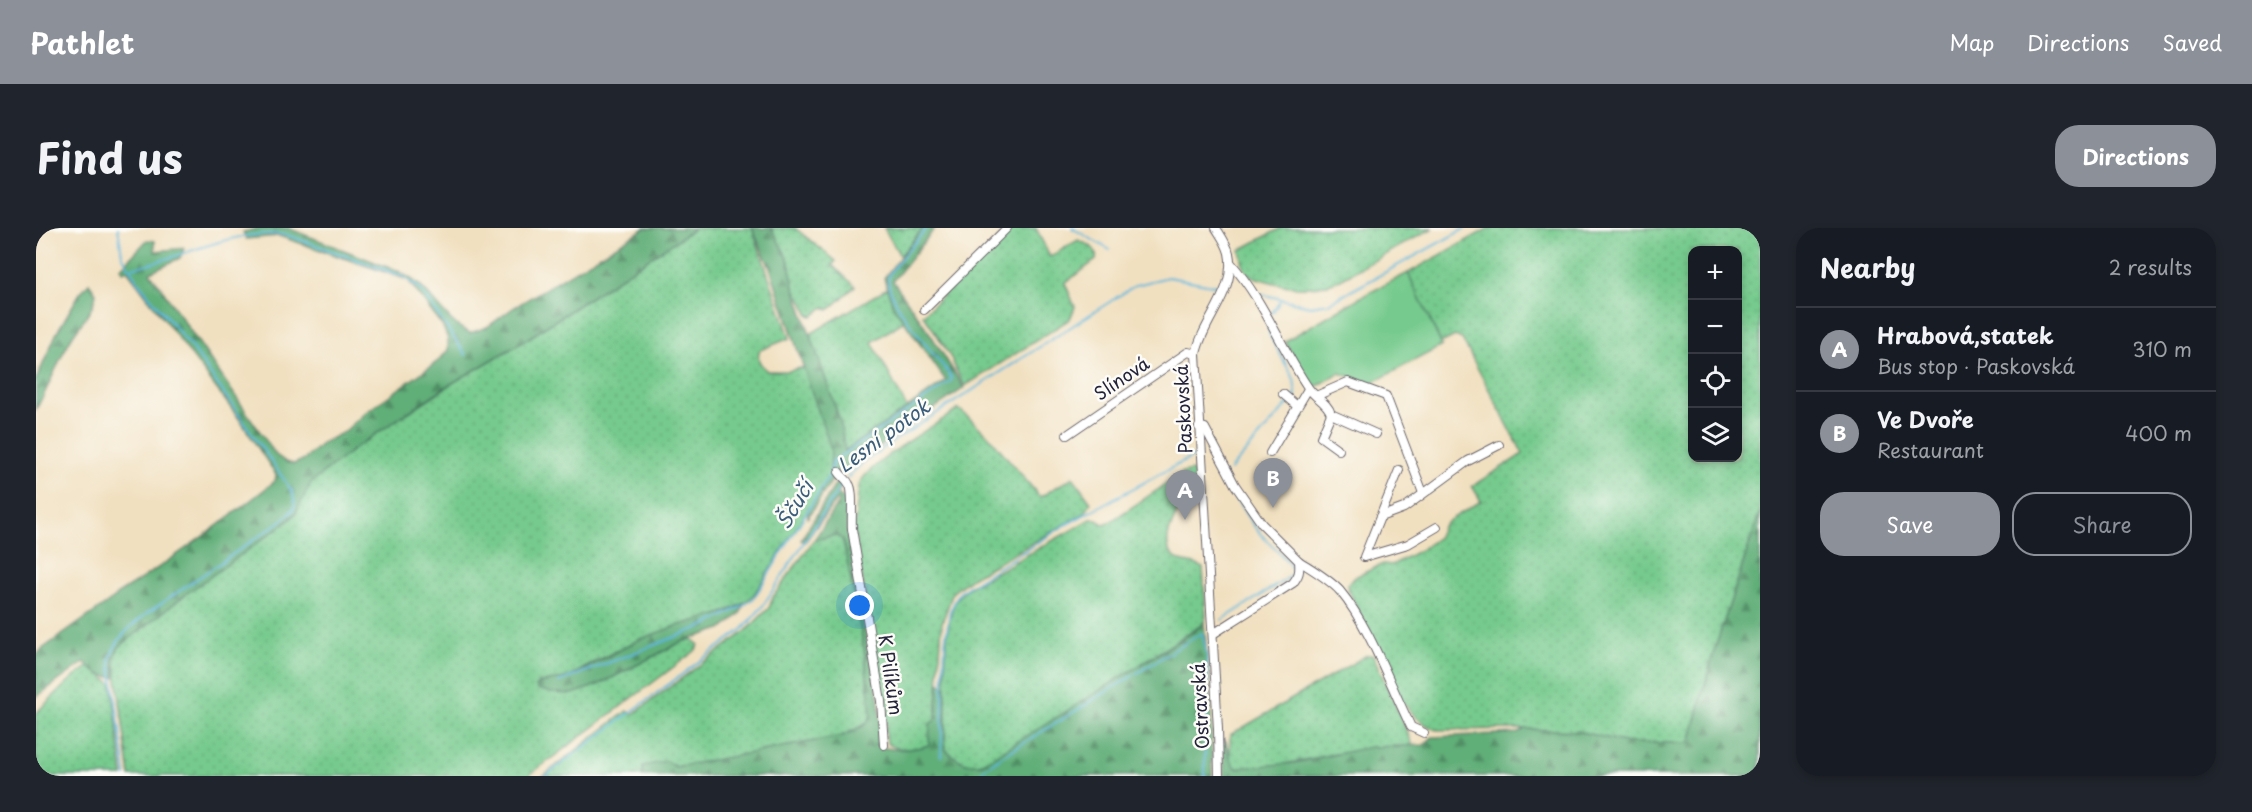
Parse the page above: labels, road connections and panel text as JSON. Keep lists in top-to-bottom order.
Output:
{
  "streets": {
    "street": [
      "Slínová",
      "Paskovská",
      "K Pilíkům",
      "Ostravská"
    ]
  },
  "crossings": [
    ["Slínová", "Paskovská"],
    ["Paskovská", "Ostravská"]
  ],
  "water": ["Lesní potok", "Ščučí"],
  "page": {
    "header": "Pathlet",
    "nav": ["Map", "Directions", "Saved"],
    "title": "Find us",
    "buttons": [
      "Directions",
      ["Save", "Share"]
    ],
    "heading": ["Nearby", "2 results"],
    "map_buttons": ["+", "−"],
    "list": [
      {
        "mark": "A",
        "name": "Hrabová,statek",
        "note": "Bus stop · Paskovská",
        "value": "310 m"
      },
      {
        "mark": "B",
        "name": "Ve Dvoře",
        "note": "Restaurant",
        "value": "400 m"
      }
    ],
    "pins": ["B", "A"]
  }
}
